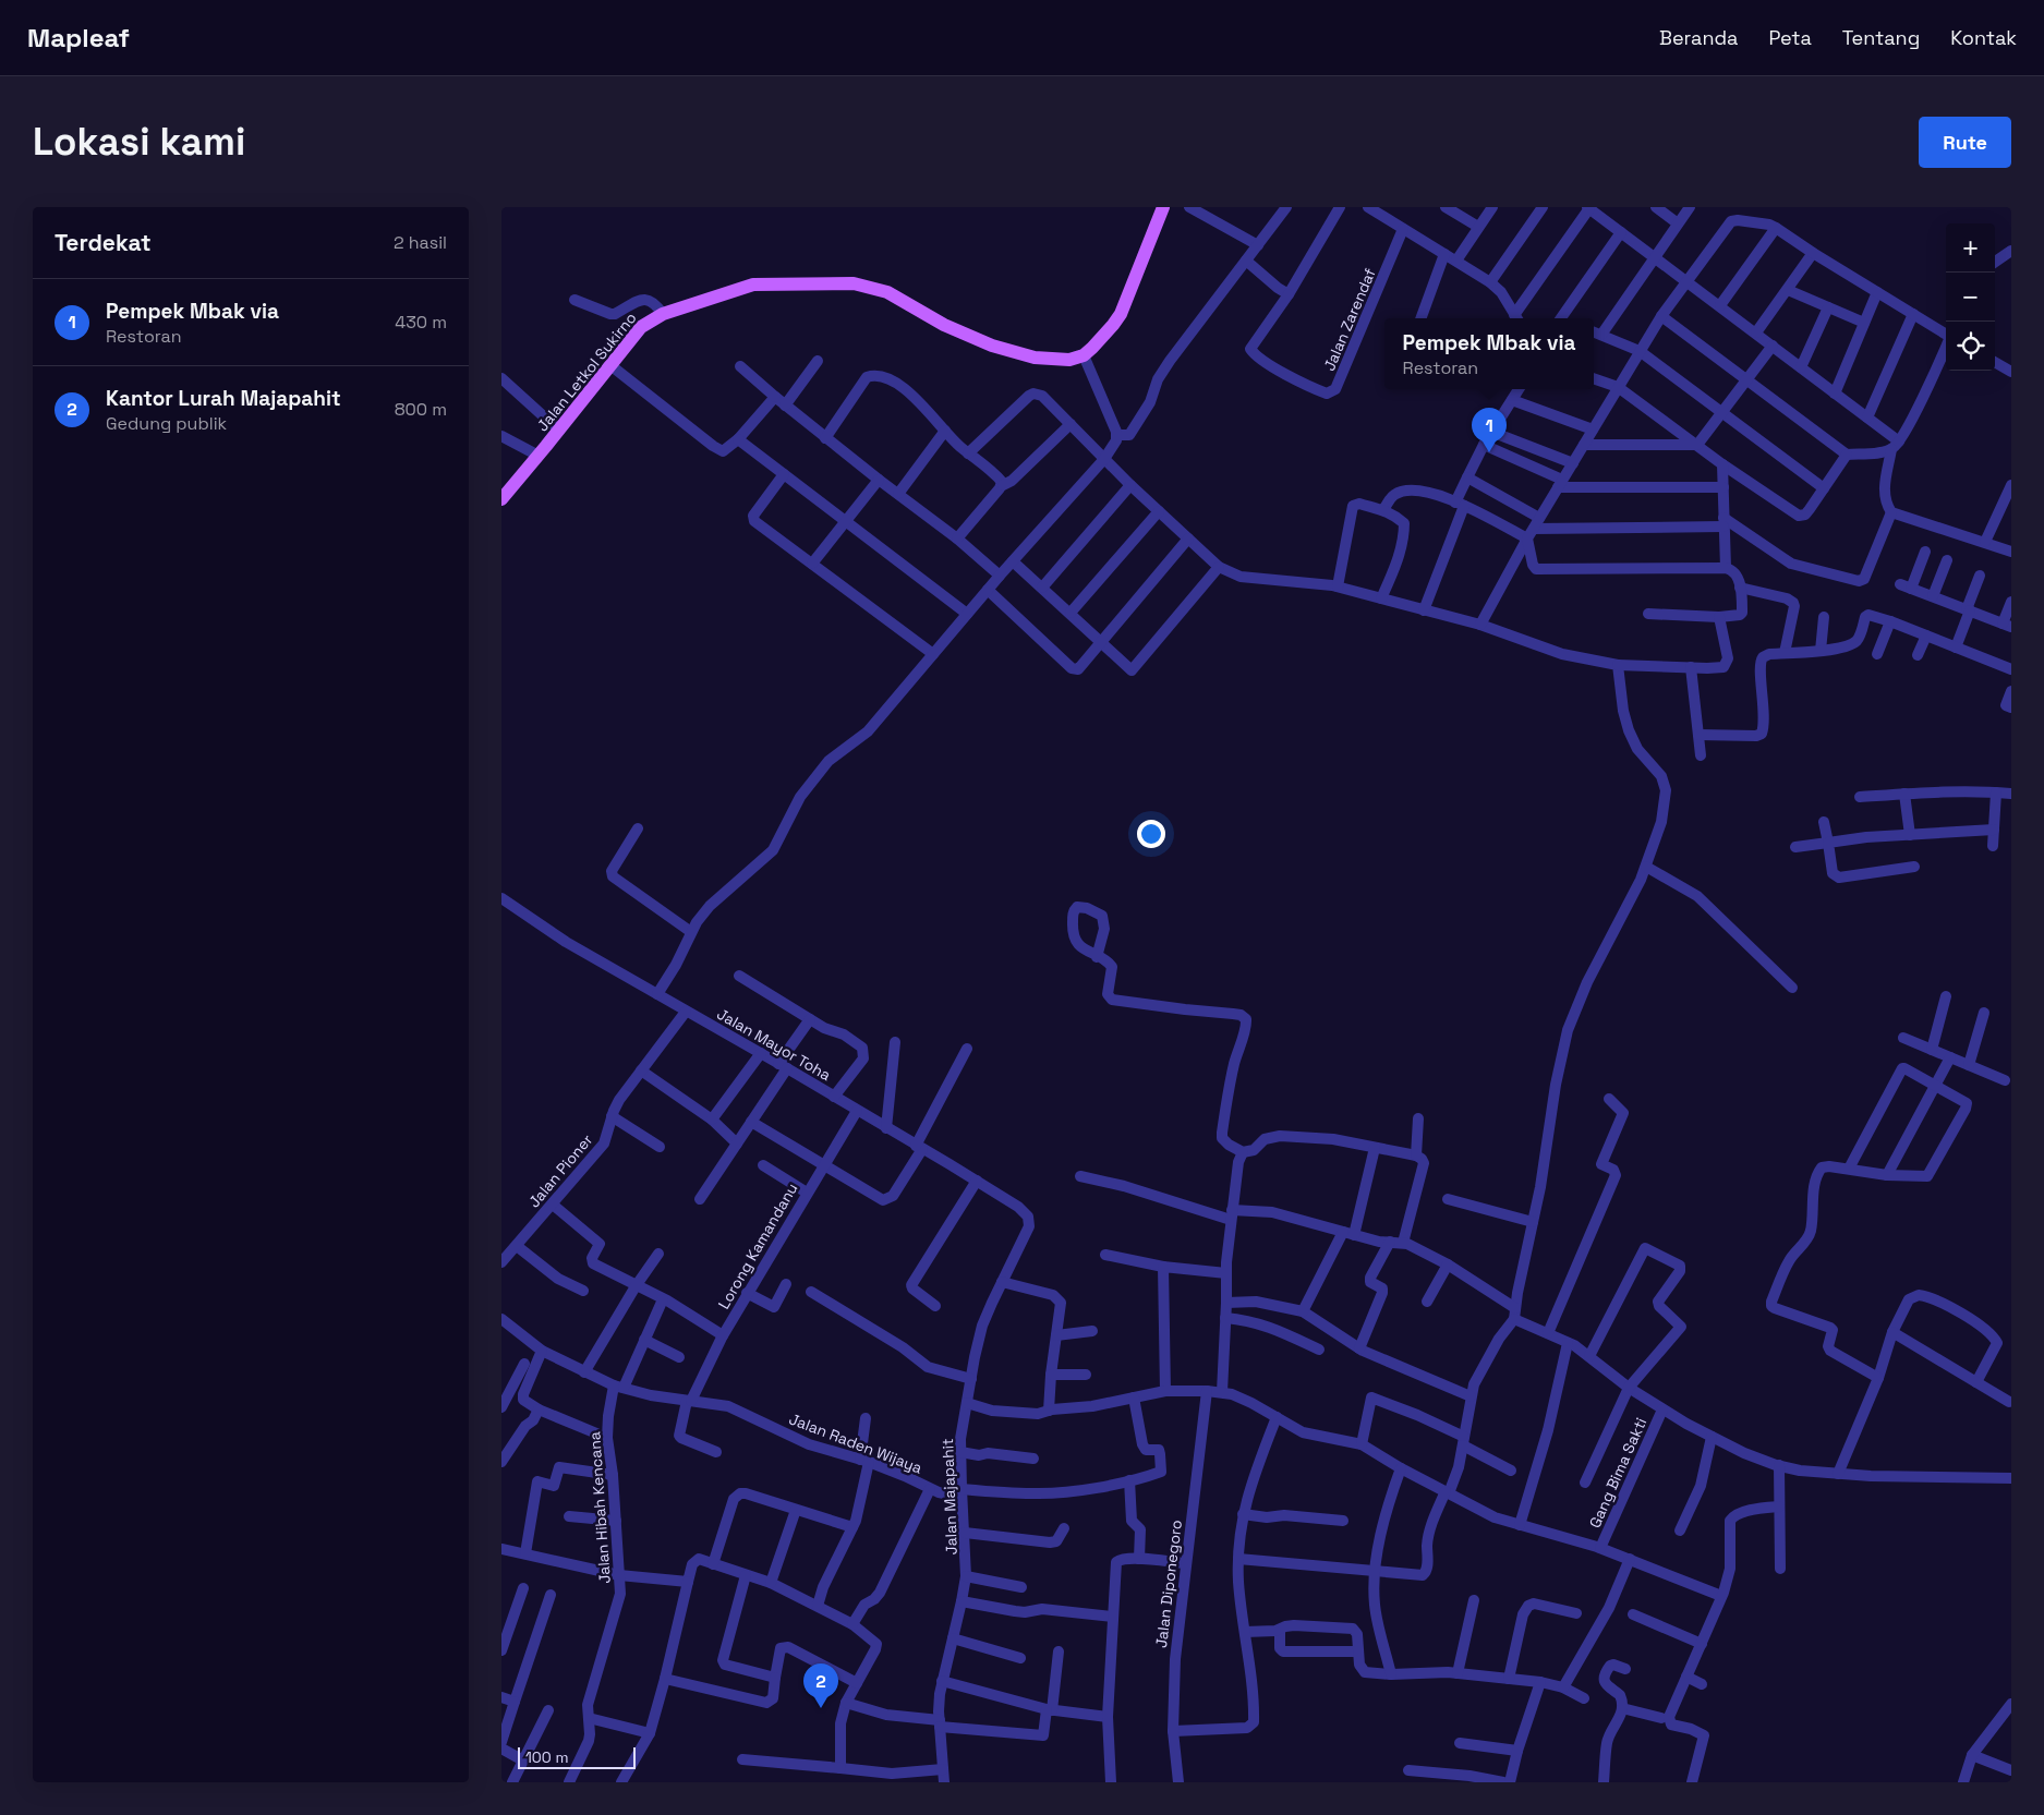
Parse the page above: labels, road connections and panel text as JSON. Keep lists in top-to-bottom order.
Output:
{
  "streets": {
    "main road": ["Jalan Letkol Sukirno"],
    "street": [
      "Jalan Zarendaf",
      "Jalan Mayor Toha",
      "Jalan Pioner",
      "Lorong Kamandanu",
      "Jalan Raden Wijaya",
      "Gang Bima Sakti",
      "Jalan Majapahit",
      "Jalan Hibah Kencana",
      "Jalan Diponegoro"
    ]
  },
  "crossings": [
    ["Jalan Mayor Toha", "Jalan Pioner"],
    ["Jalan Mayor Toha", "Lorong Kamandanu"],
    ["Jalan Mayor Toha", "Jalan Majapahit"],
    ["Lorong Kamandanu", "Jalan Raden Wijaya"],
    ["Jalan Raden Wijaya", "Jalan Majapahit"],
    ["Jalan Raden Wijaya", "Jalan Hibah Kencana"]
  ],
  "scale_bar": "100 m",
  "page": {
    "header": "Mapleaf",
    "nav": [
      "Beranda",
      "Peta",
      "Tentang",
      "Kontak"
    ],
    "buttons": "Rute",
    "title": "Lokasi kami",
    "heading": ["Terdekat", "2 hasil"],
    "map_buttons": ["+", "−"],
    "list": [
      {
        "mark": "1",
        "name": "Pempek Mbak via",
        "note": "Restoran",
        "value": "430 m"
      },
      {
        "mark": "2",
        "name": "Kantor Lurah Majapahit",
        "note": "Gedung publik",
        "value": "800 m"
      }
    ],
    "popup": ["Pempek Mbak via", "Restoran"],
    "pins": ["1", "2"],
    "scale": "100 m"
  }
}
